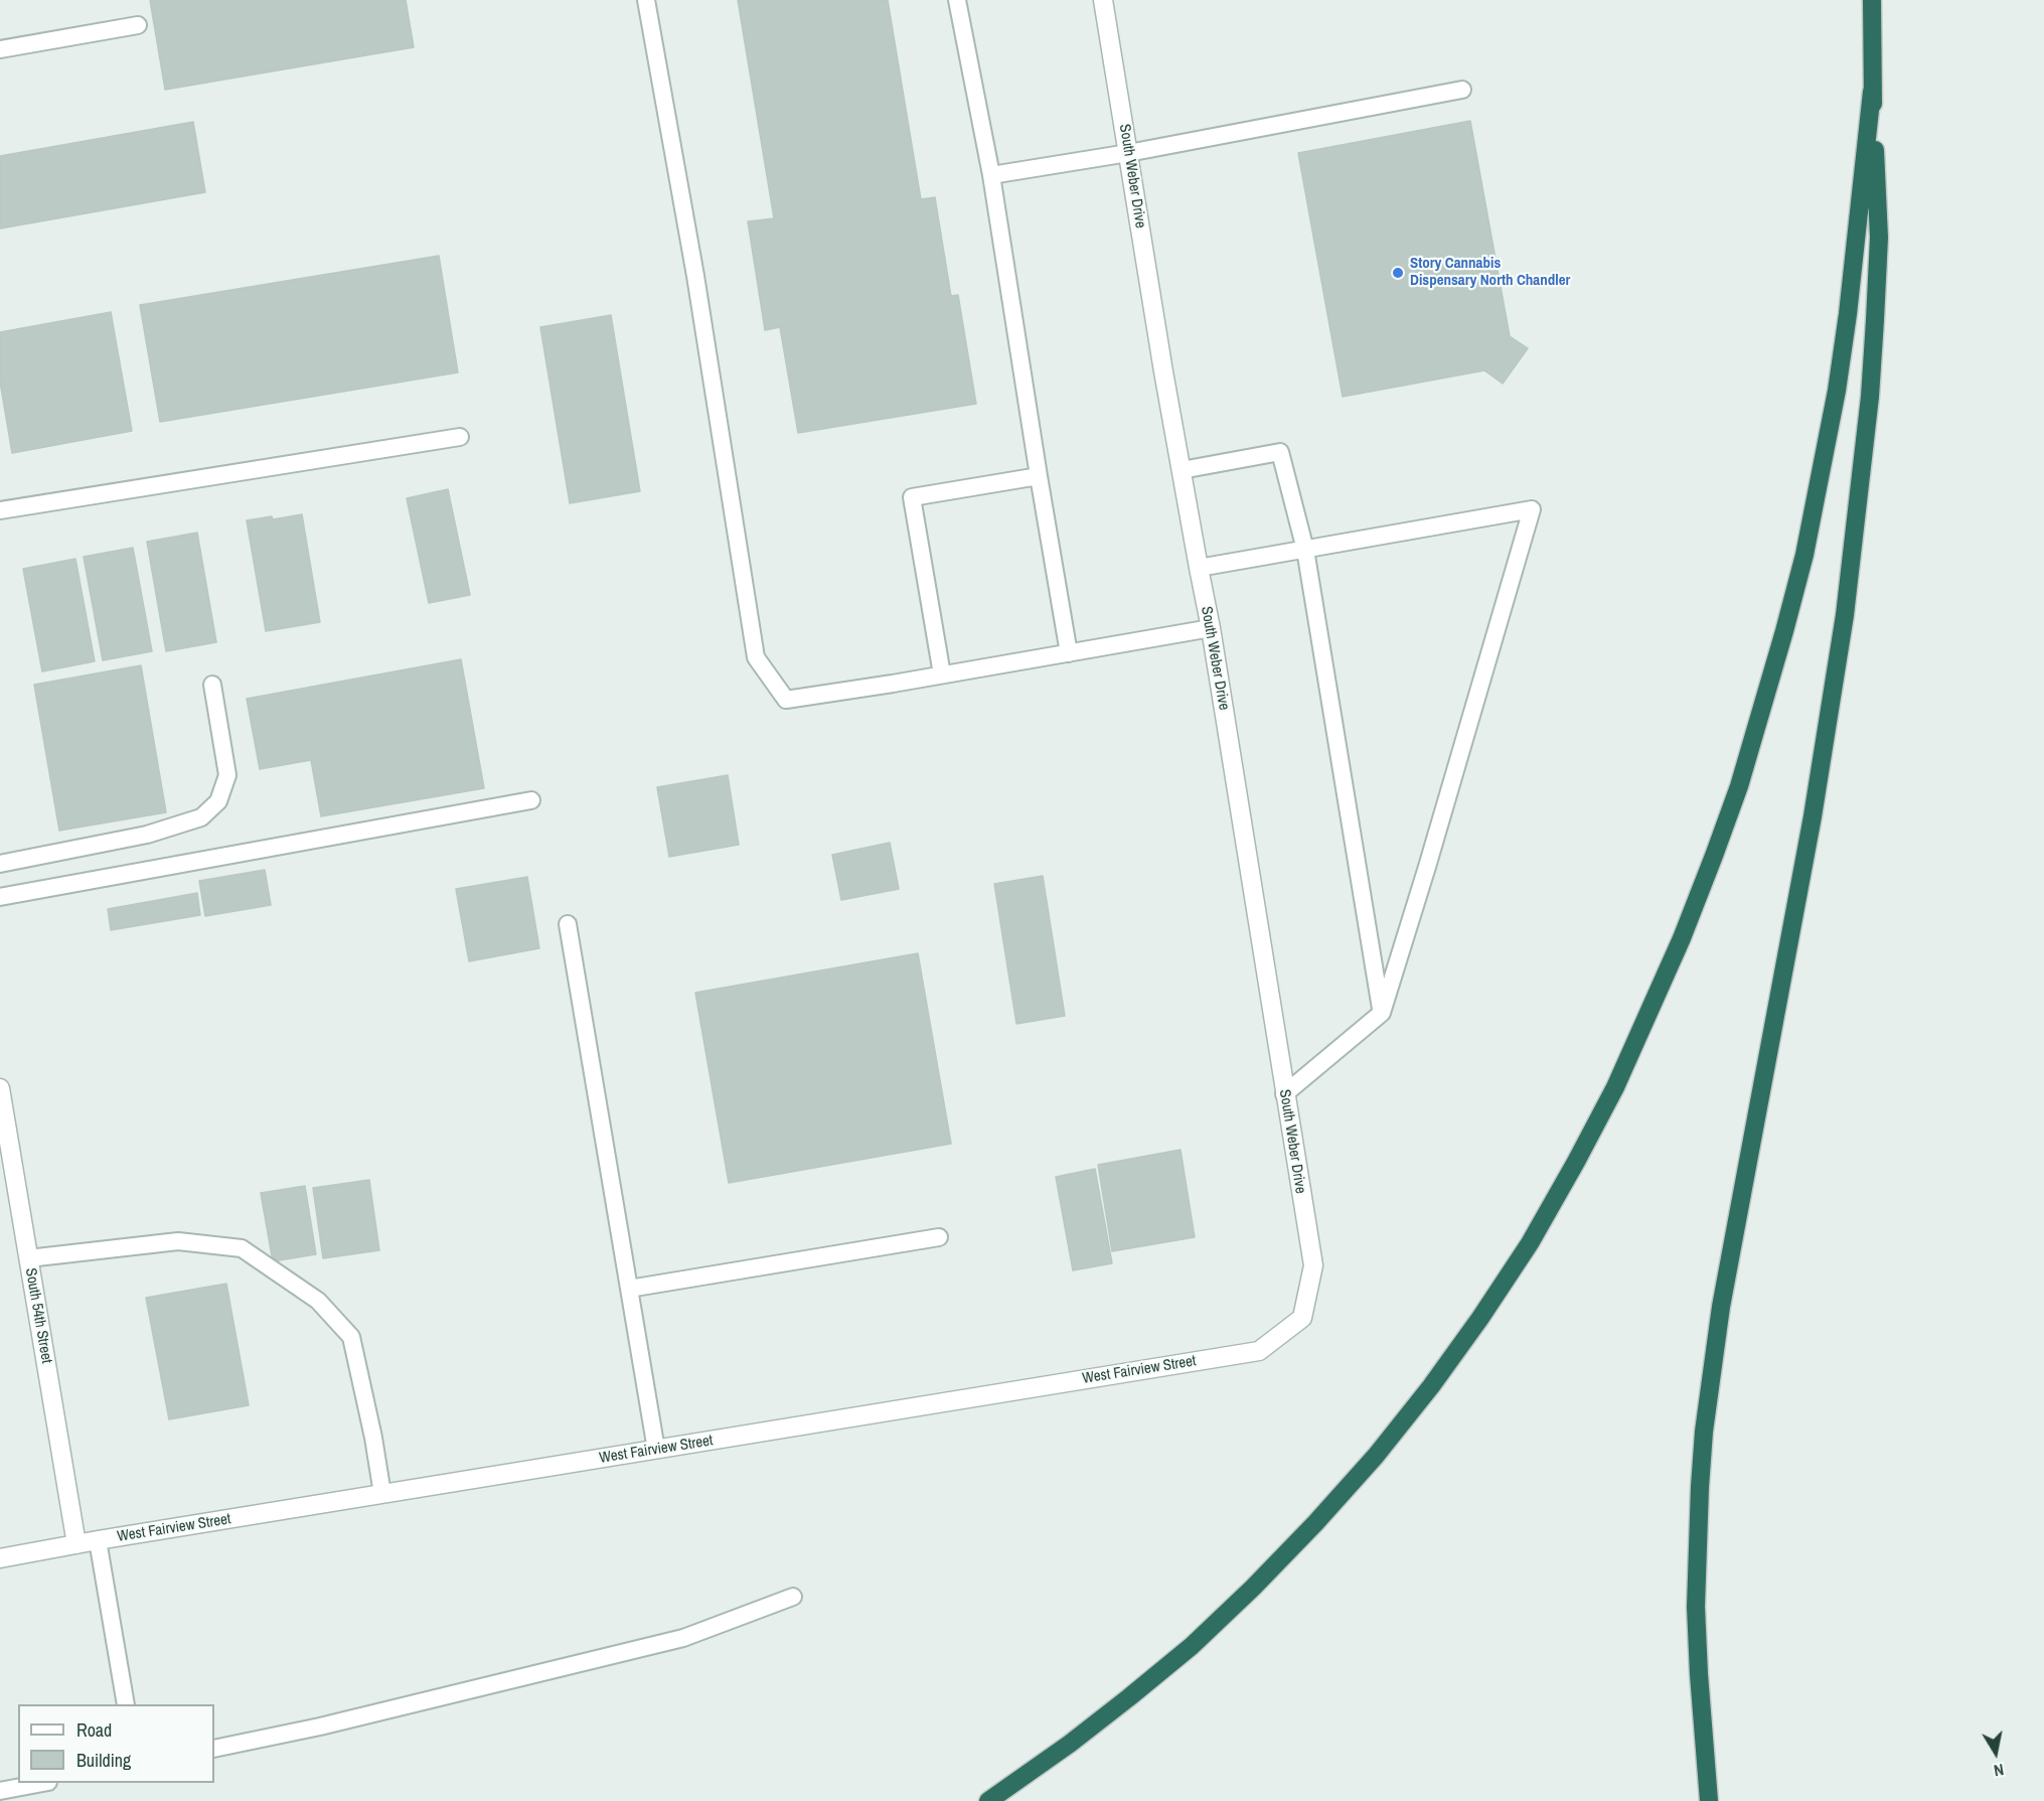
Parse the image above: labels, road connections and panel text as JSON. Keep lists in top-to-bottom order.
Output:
{
  "streets": {
    "street": ["South Weber Drive", "South 54th Street", "West Fairview Street"]
  },
  "crossings": [
    ["South Weber Drive", "West Fairview Street"],
    ["South 54th Street", "West Fairview Street"]
  ],
  "places": ["Story Cannabis Dispensary North Chandler"],
  "legend": ["Road", "Building"],
  "north": "bottom"
}
